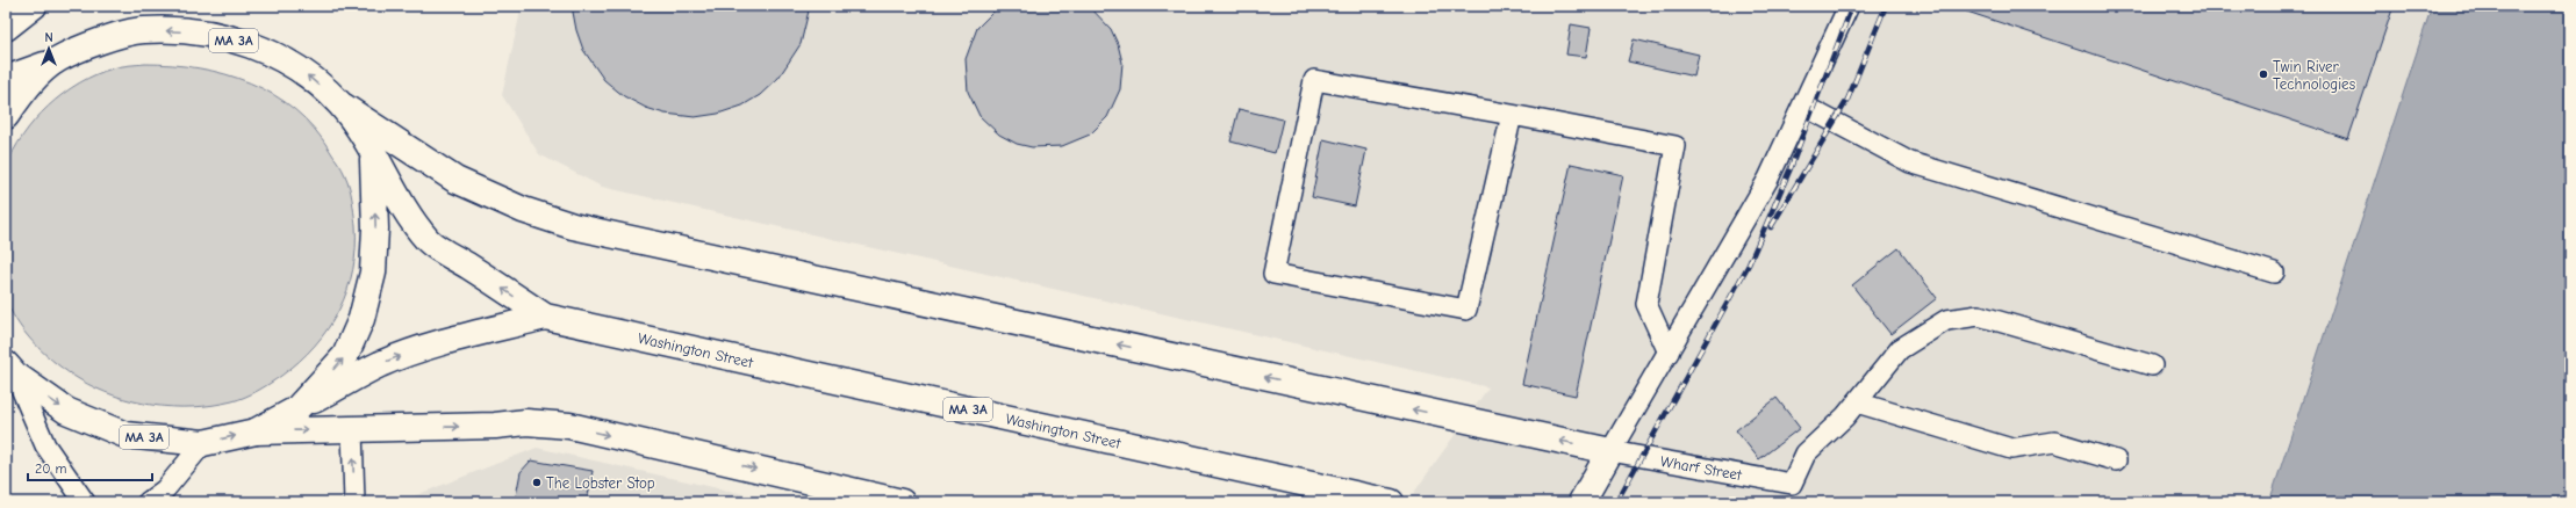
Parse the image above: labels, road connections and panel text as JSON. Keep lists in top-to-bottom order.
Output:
{
  "streets": {
    "main road": ["MA 3A", "Washington Street"],
    "lane": ["Wharf Street"]
  },
  "crossings": [
    ["MA 3A", "Washington Street"]
  ],
  "places": ["Twin River Technologies", "The Lobster Stop"],
  "scale_bar": "20 m",
  "north": "top"
}
